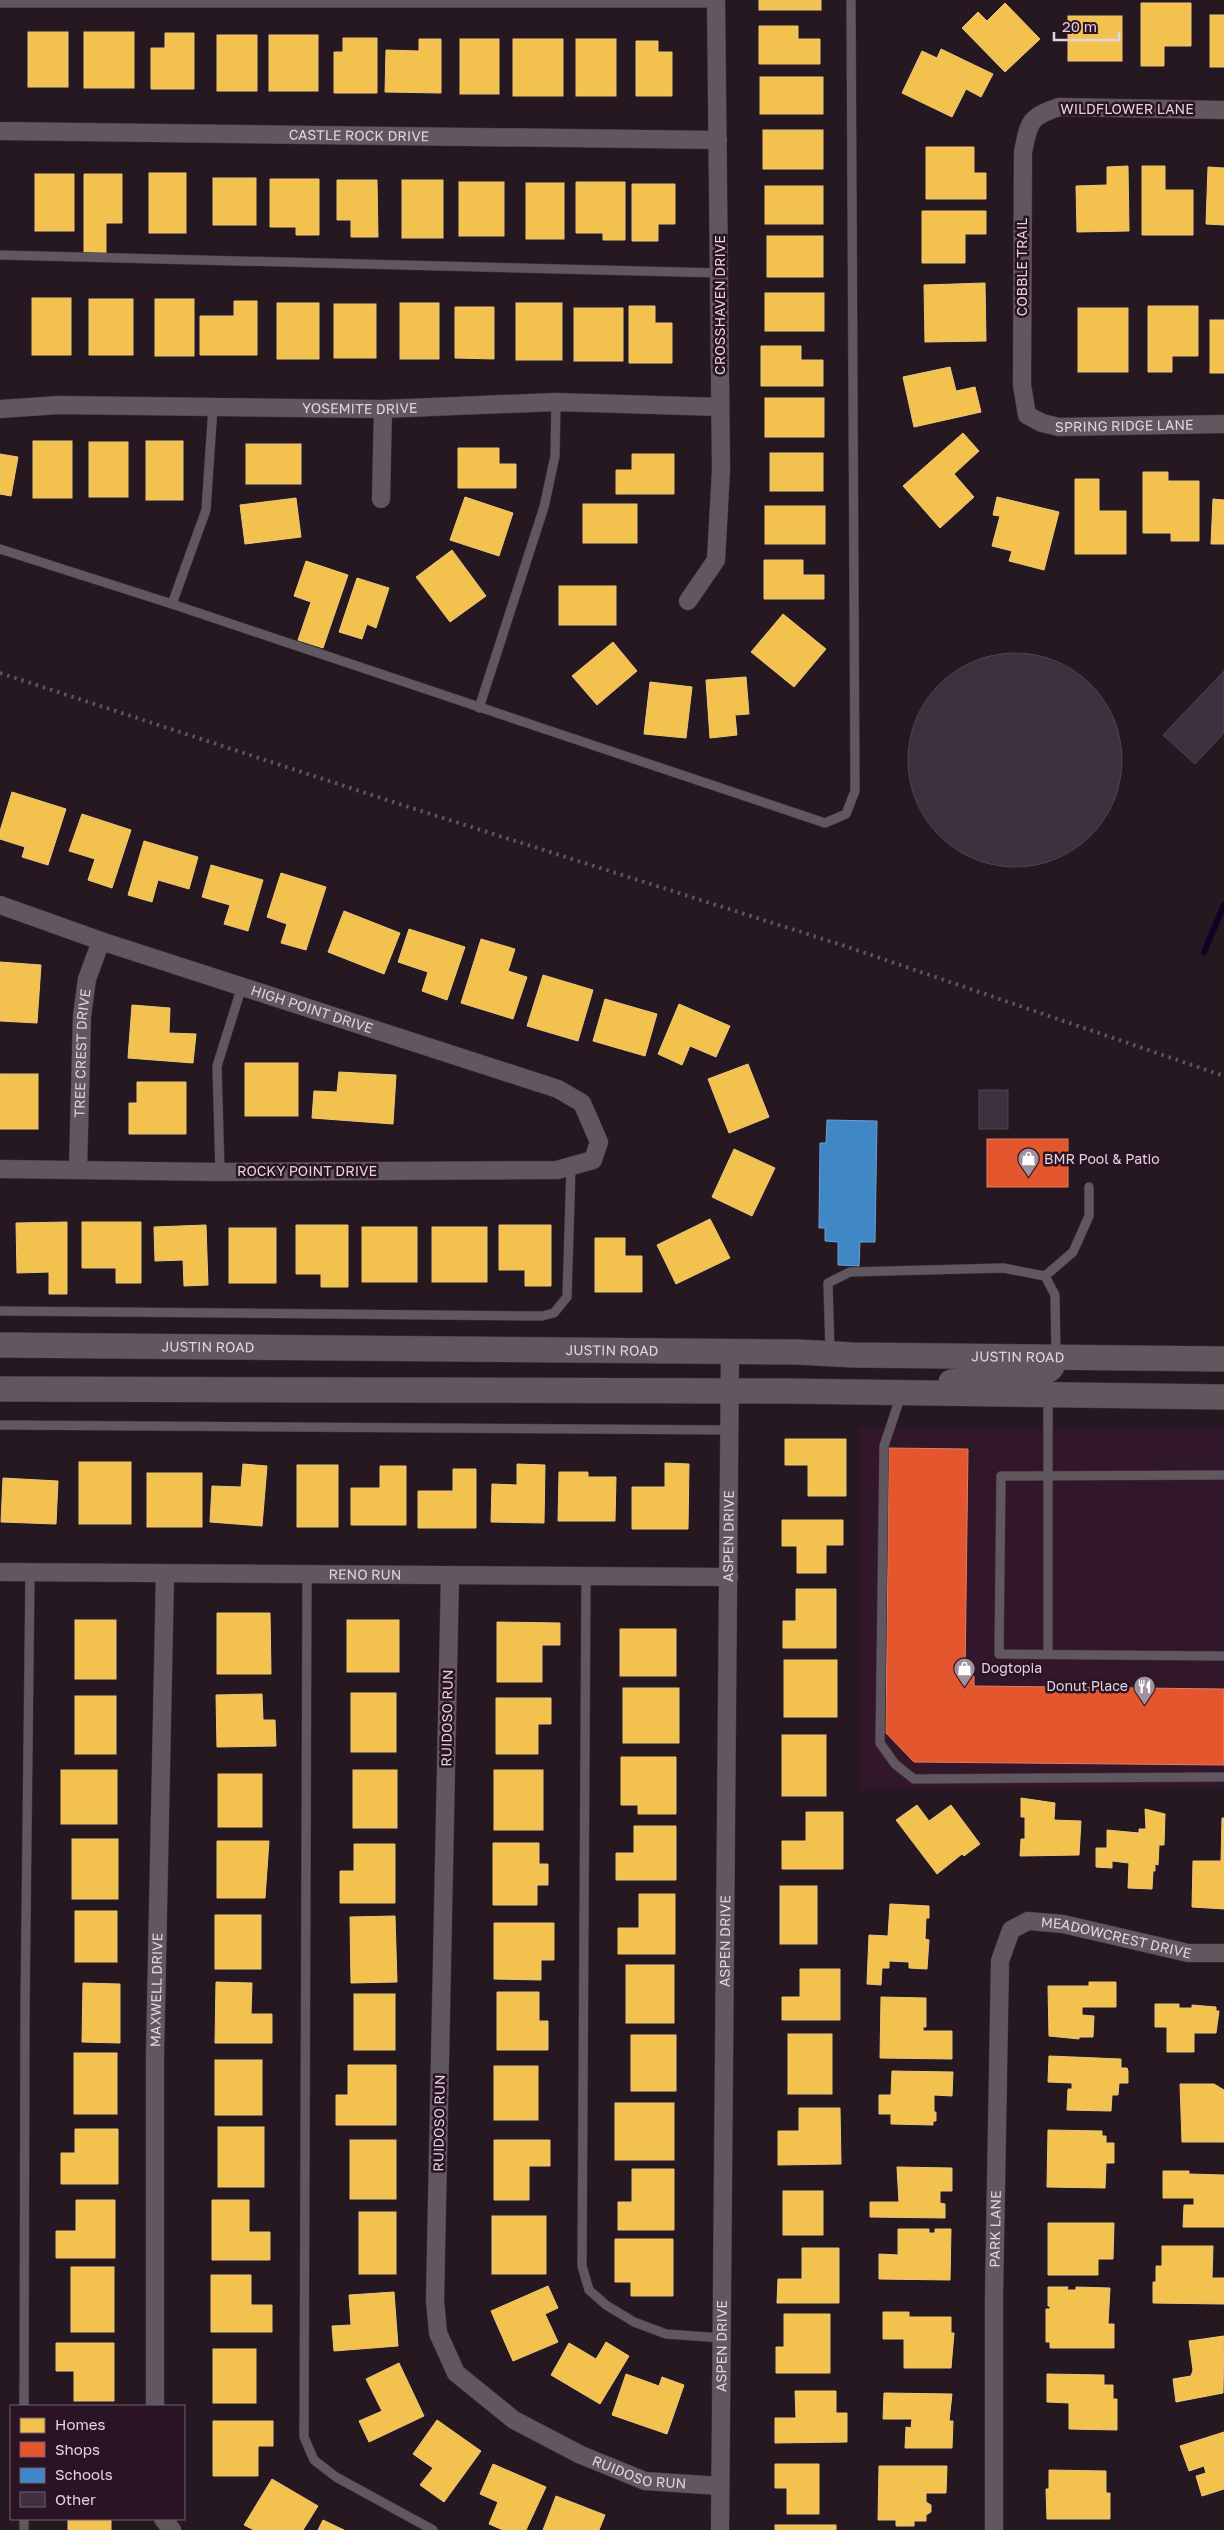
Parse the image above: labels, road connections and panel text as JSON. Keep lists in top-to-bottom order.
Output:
{
  "streets": {
    "main road": ["JUSTIN ROAD"],
    "street": [
      "WILDFLOWER LANE",
      "CASTLE ROCK DRIVE",
      "COBBLE TRAIL",
      "CROSSHAVEN DRIVE",
      "YOSEMITE DRIVE",
      "SPRING RIDGE LANE",
      "HIGH POINT DRIVE",
      "TREE CREST DRIVE",
      "ROCKY POINT DRIVE",
      "ASPEN DRIVE",
      "RENO RUN",
      "RUIDOSO RUN",
      "MEADOWCREST DRIVE",
      "MAXWELL DRIVE",
      "PARK LANE"
    ]
  },
  "crossings": [
    ["WILDFLOWER LANE", "COBBLE TRAIL"],
    ["CASTLE ROCK DRIVE", "CROSSHAVEN DRIVE"],
    ["COBBLE TRAIL", "SPRING RIDGE LANE"],
    ["CROSSHAVEN DRIVE", "YOSEMITE DRIVE"],
    ["HIGH POINT DRIVE", "TREE CREST DRIVE"],
    ["HIGH POINT DRIVE", "ROCKY POINT DRIVE"],
    ["TREE CREST DRIVE", "ROCKY POINT DRIVE"],
    ["JUSTIN ROAD", "ASPEN DRIVE"],
    ["ASPEN DRIVE", "RENO RUN"],
    ["ASPEN DRIVE", "RUIDOSO RUN"],
    ["RENO RUN", "RUIDOSO RUN"],
    ["RENO RUN", "MAXWELL DRIVE"],
    ["MEADOWCREST DRIVE", "PARK LANE"]
  ],
  "places": {
    "shop": ["BMR Pool & Patio", "Dogtopia"],
    "restaurant": ["Donut Place"]
  },
  "legend": [
    "Homes",
    "Shops",
    "Schools",
    "Other"
  ],
  "scale_bar": "20 m"
}
